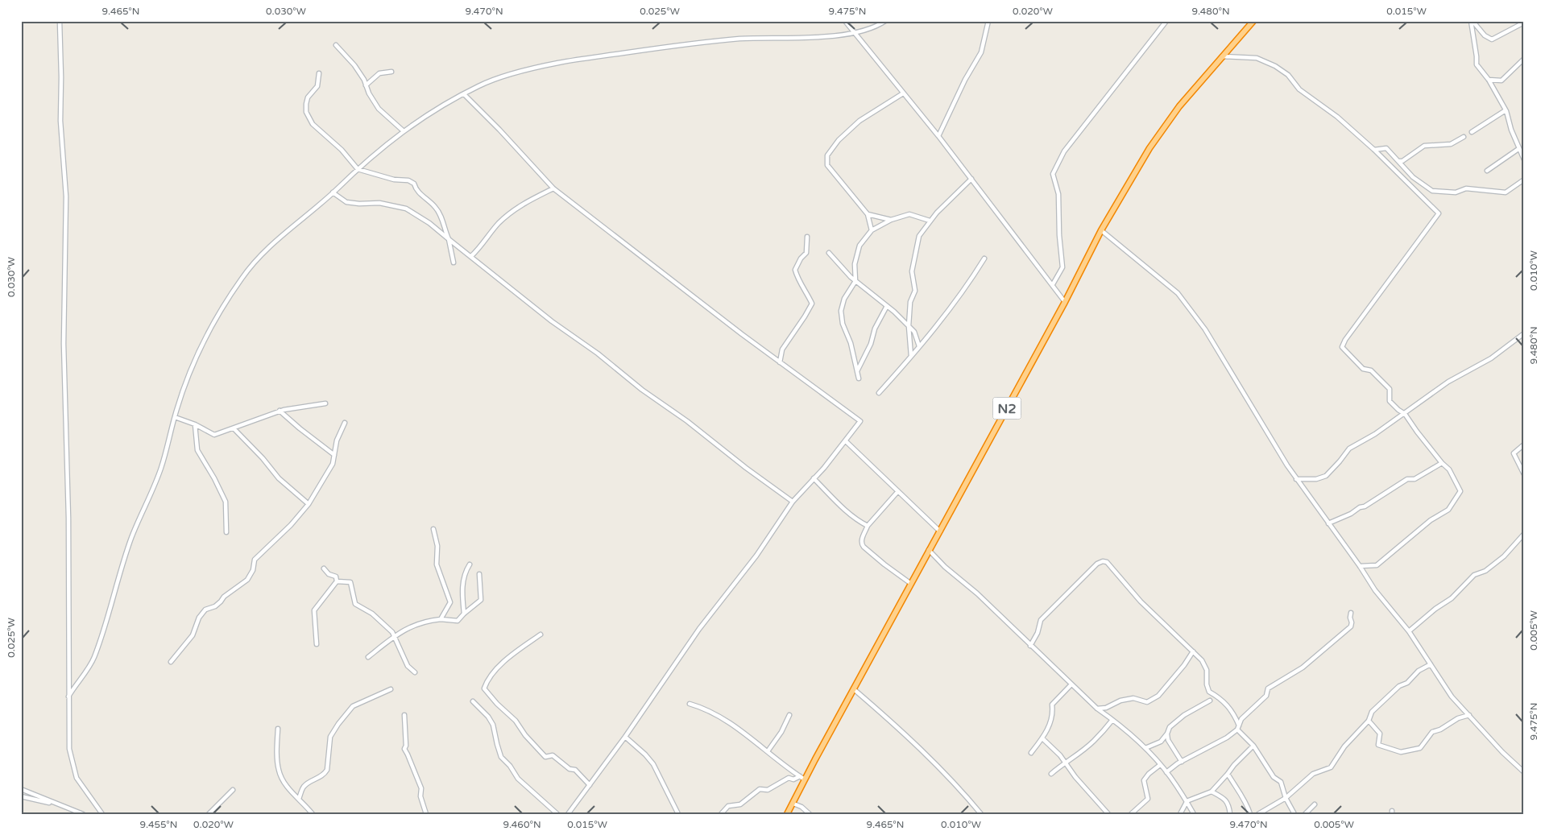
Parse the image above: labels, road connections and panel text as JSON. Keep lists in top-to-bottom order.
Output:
{
  "streets": {
    "highway": ["N2"]
  },
  "coordinates": [
    "9.465°N",
    "0.030°W",
    "9.470°N",
    "0.025°W",
    "9.475°N",
    "0.020°W",
    "9.480°N",
    "0.015°W",
    "0.010°W",
    "0.005°W",
    "9.455°N",
    "9.460°N"
  ]
}
